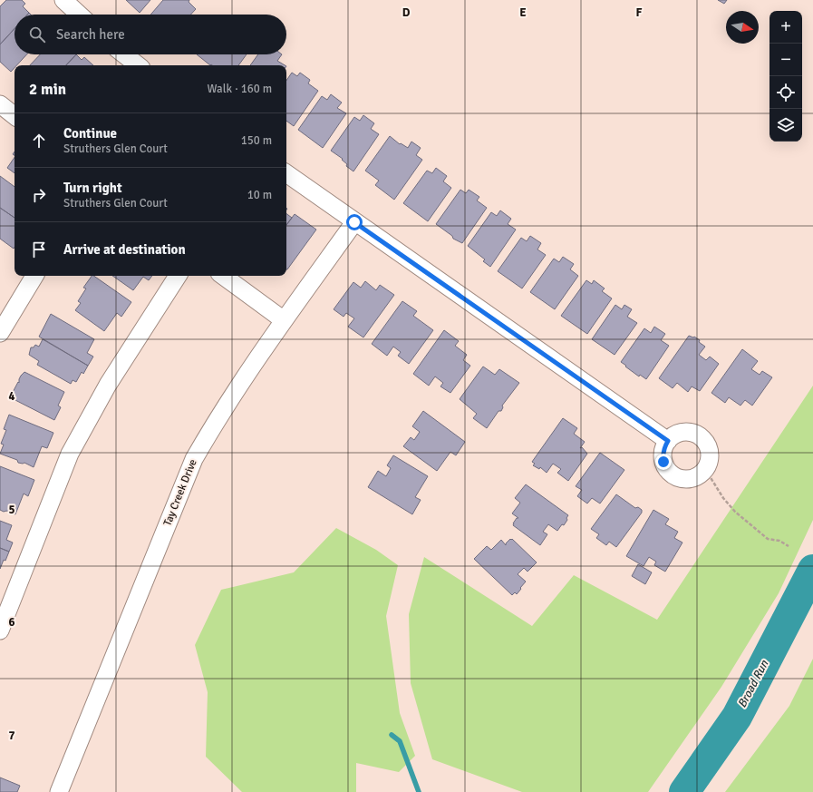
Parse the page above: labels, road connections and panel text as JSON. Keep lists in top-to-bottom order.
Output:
{
  "streets": {
    "street": ["Tay Creek Drive"]
  },
  "water": ["Broad Run"],
  "north": "right",
  "page": {
    "map_buttons": ["+", "−"],
    "search": "Search here",
    "heading": ["2 min", "Walk · 160 m"],
    "list": [
      ["Continue", "Struthers Glen Court", "150 m"],
      ["Turn right", "Struthers Glen Court", "10 m"],
      "Arrive at destination"
    ]
  },
  "grid": {
    "columns": ["D", "E", "F"],
    "rows": [
      "4",
      "5",
      "6",
      "7"
    ]
  }
}
